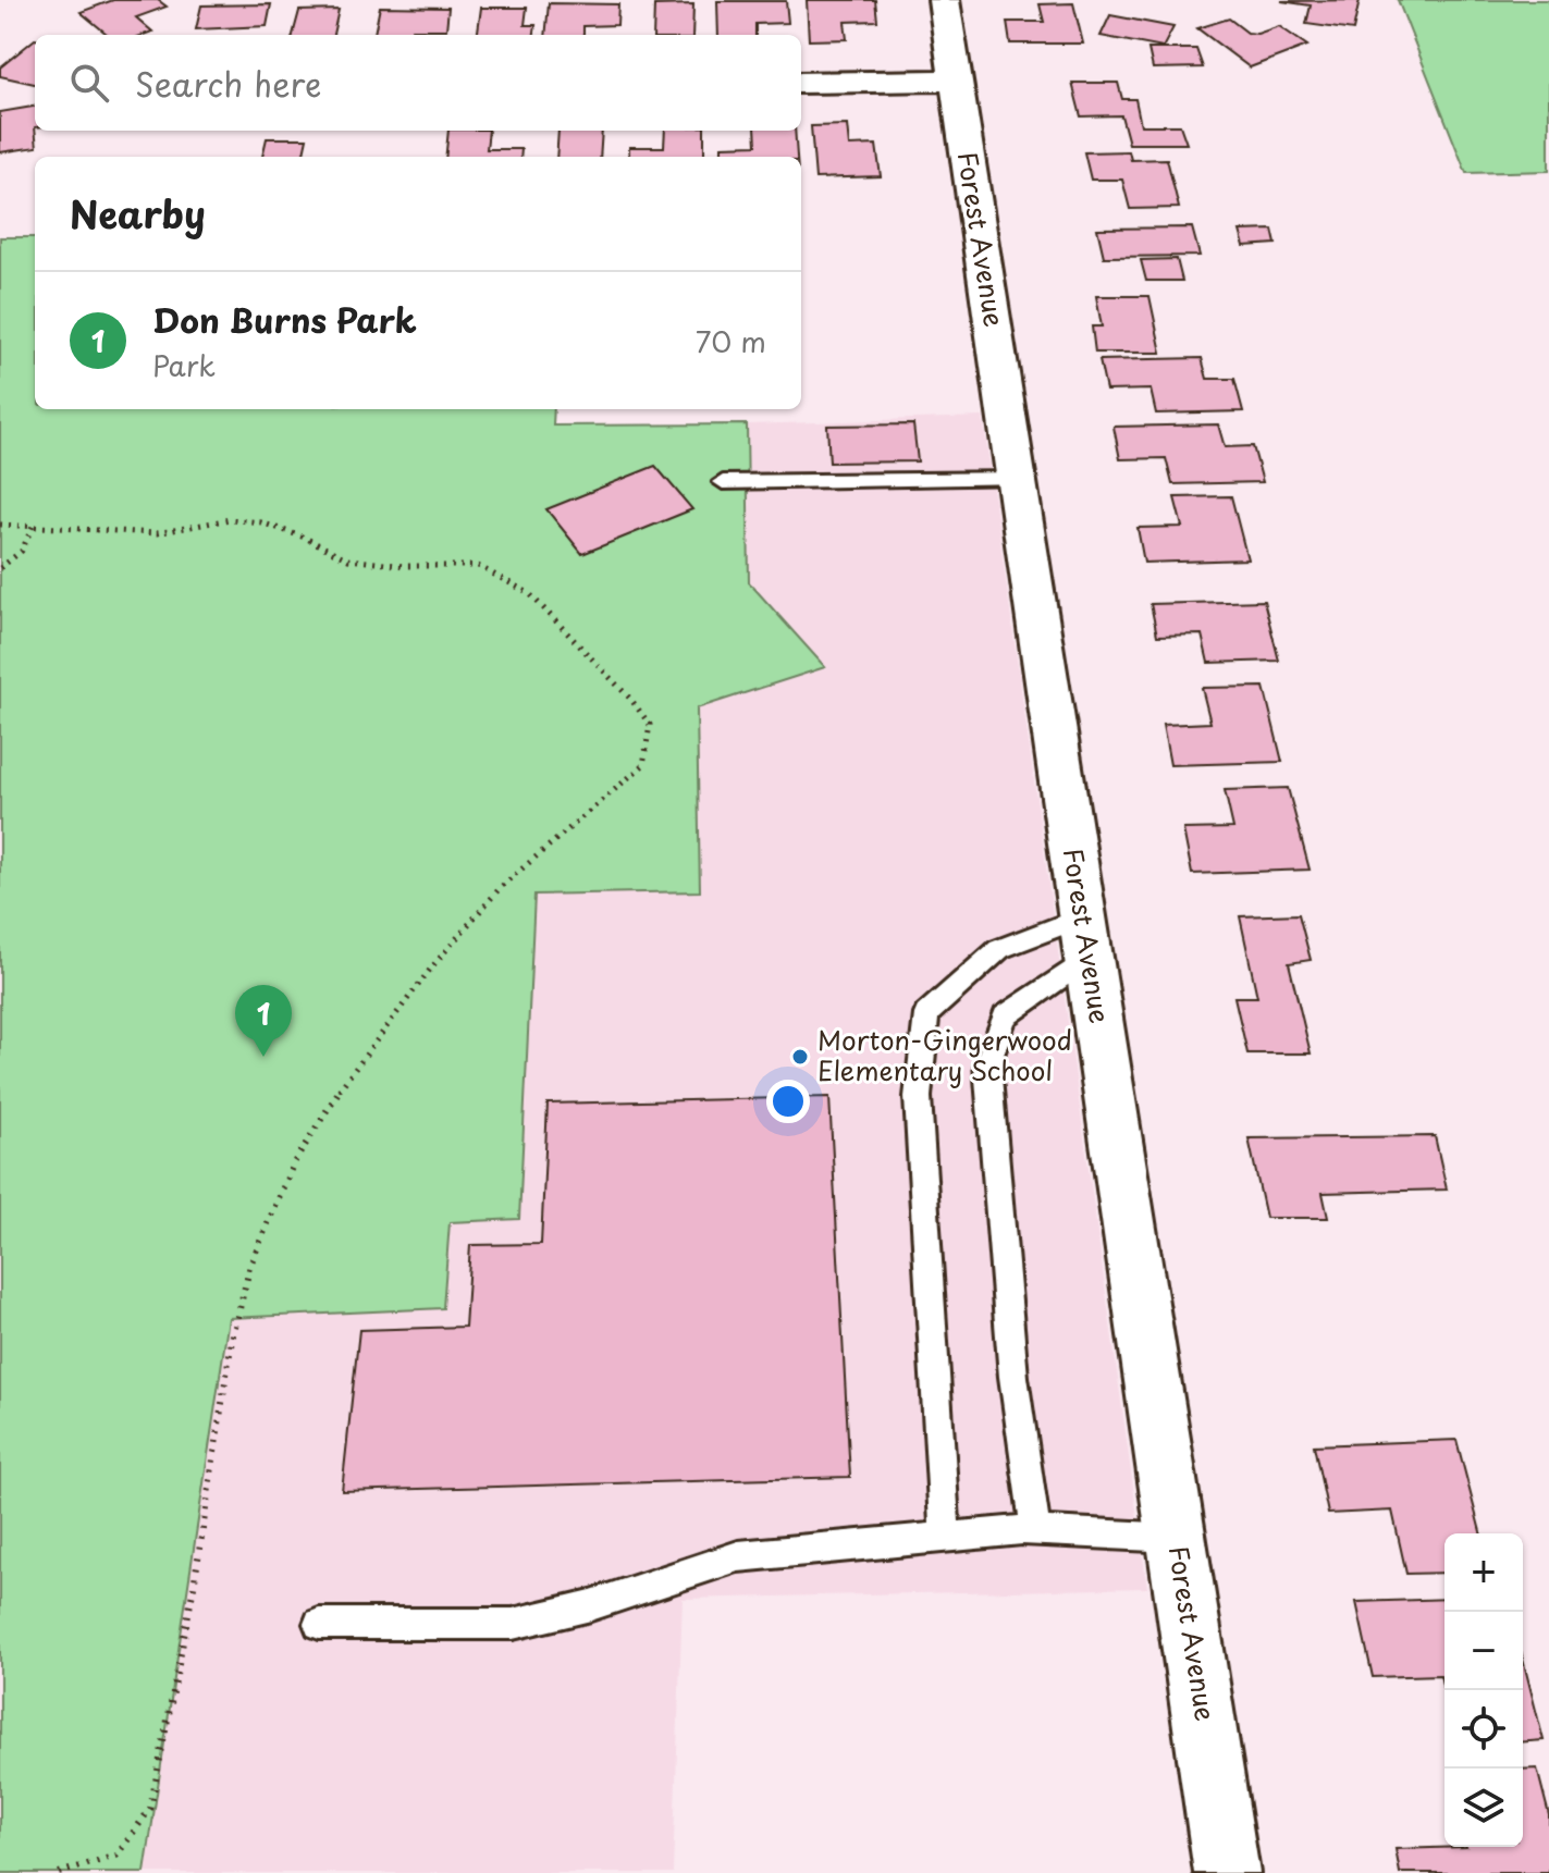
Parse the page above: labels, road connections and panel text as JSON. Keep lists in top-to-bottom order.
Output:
{
  "streets": {
    "street": ["Forest Avenue"]
  },
  "places": ["Morton-Gingerwood Elementary School"],
  "page": {
    "search": "Search here",
    "heading": "Nearby",
    "list": [
      {
        "mark": "1",
        "name": "Don Burns Park",
        "note": "Park",
        "value": "70 m"
      }
    ],
    "pins": "1",
    "map_buttons": ["+", "−"]
  }
}
